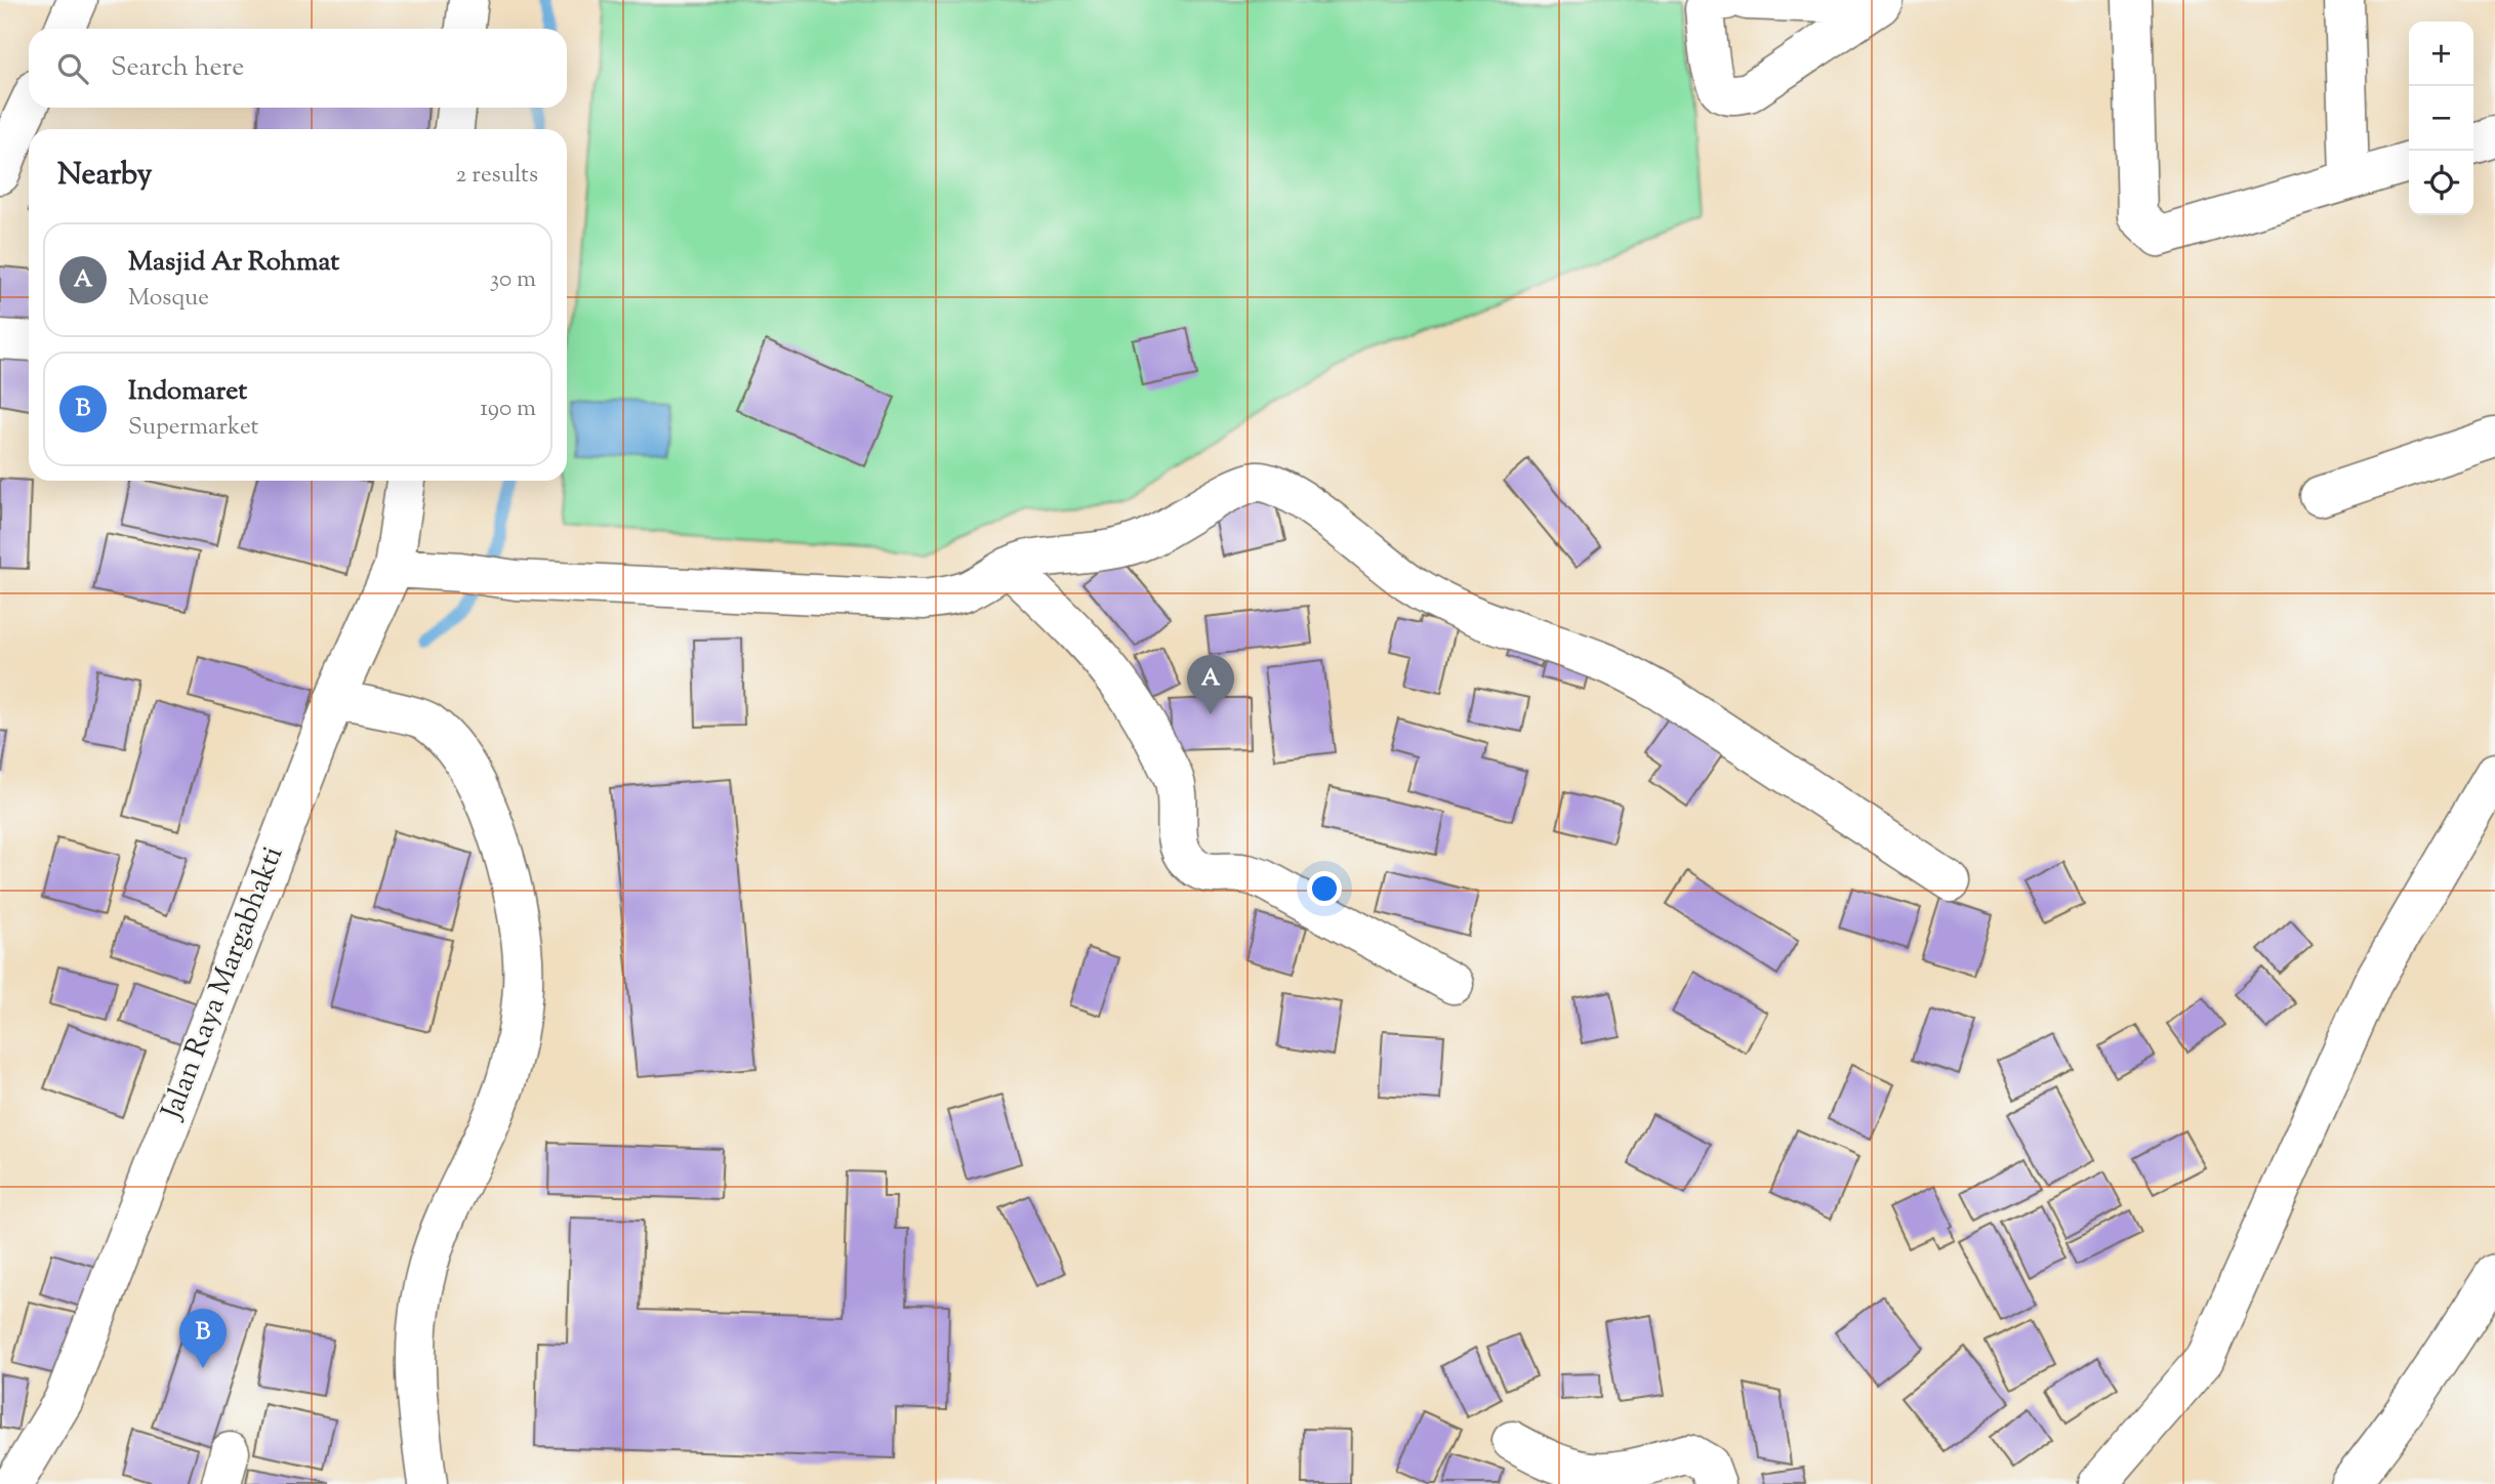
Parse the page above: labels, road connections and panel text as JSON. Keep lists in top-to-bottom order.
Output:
{
  "streets": {
    "street": ["Jalan Raya Margabhakti"]
  },
  "page": {
    "map_buttons": ["+", "−"],
    "search": "Search here",
    "heading": ["Nearby", "2 results"],
    "list": [
      {
        "mark": "A",
        "name": "Masjid Ar Rohmat",
        "note": "Mosque",
        "value": "30 m"
      },
      {
        "mark": "B",
        "name": "Indomaret",
        "note": "Supermarket",
        "value": "190 m"
      }
    ],
    "pins": ["A", "B"]
  }
}
